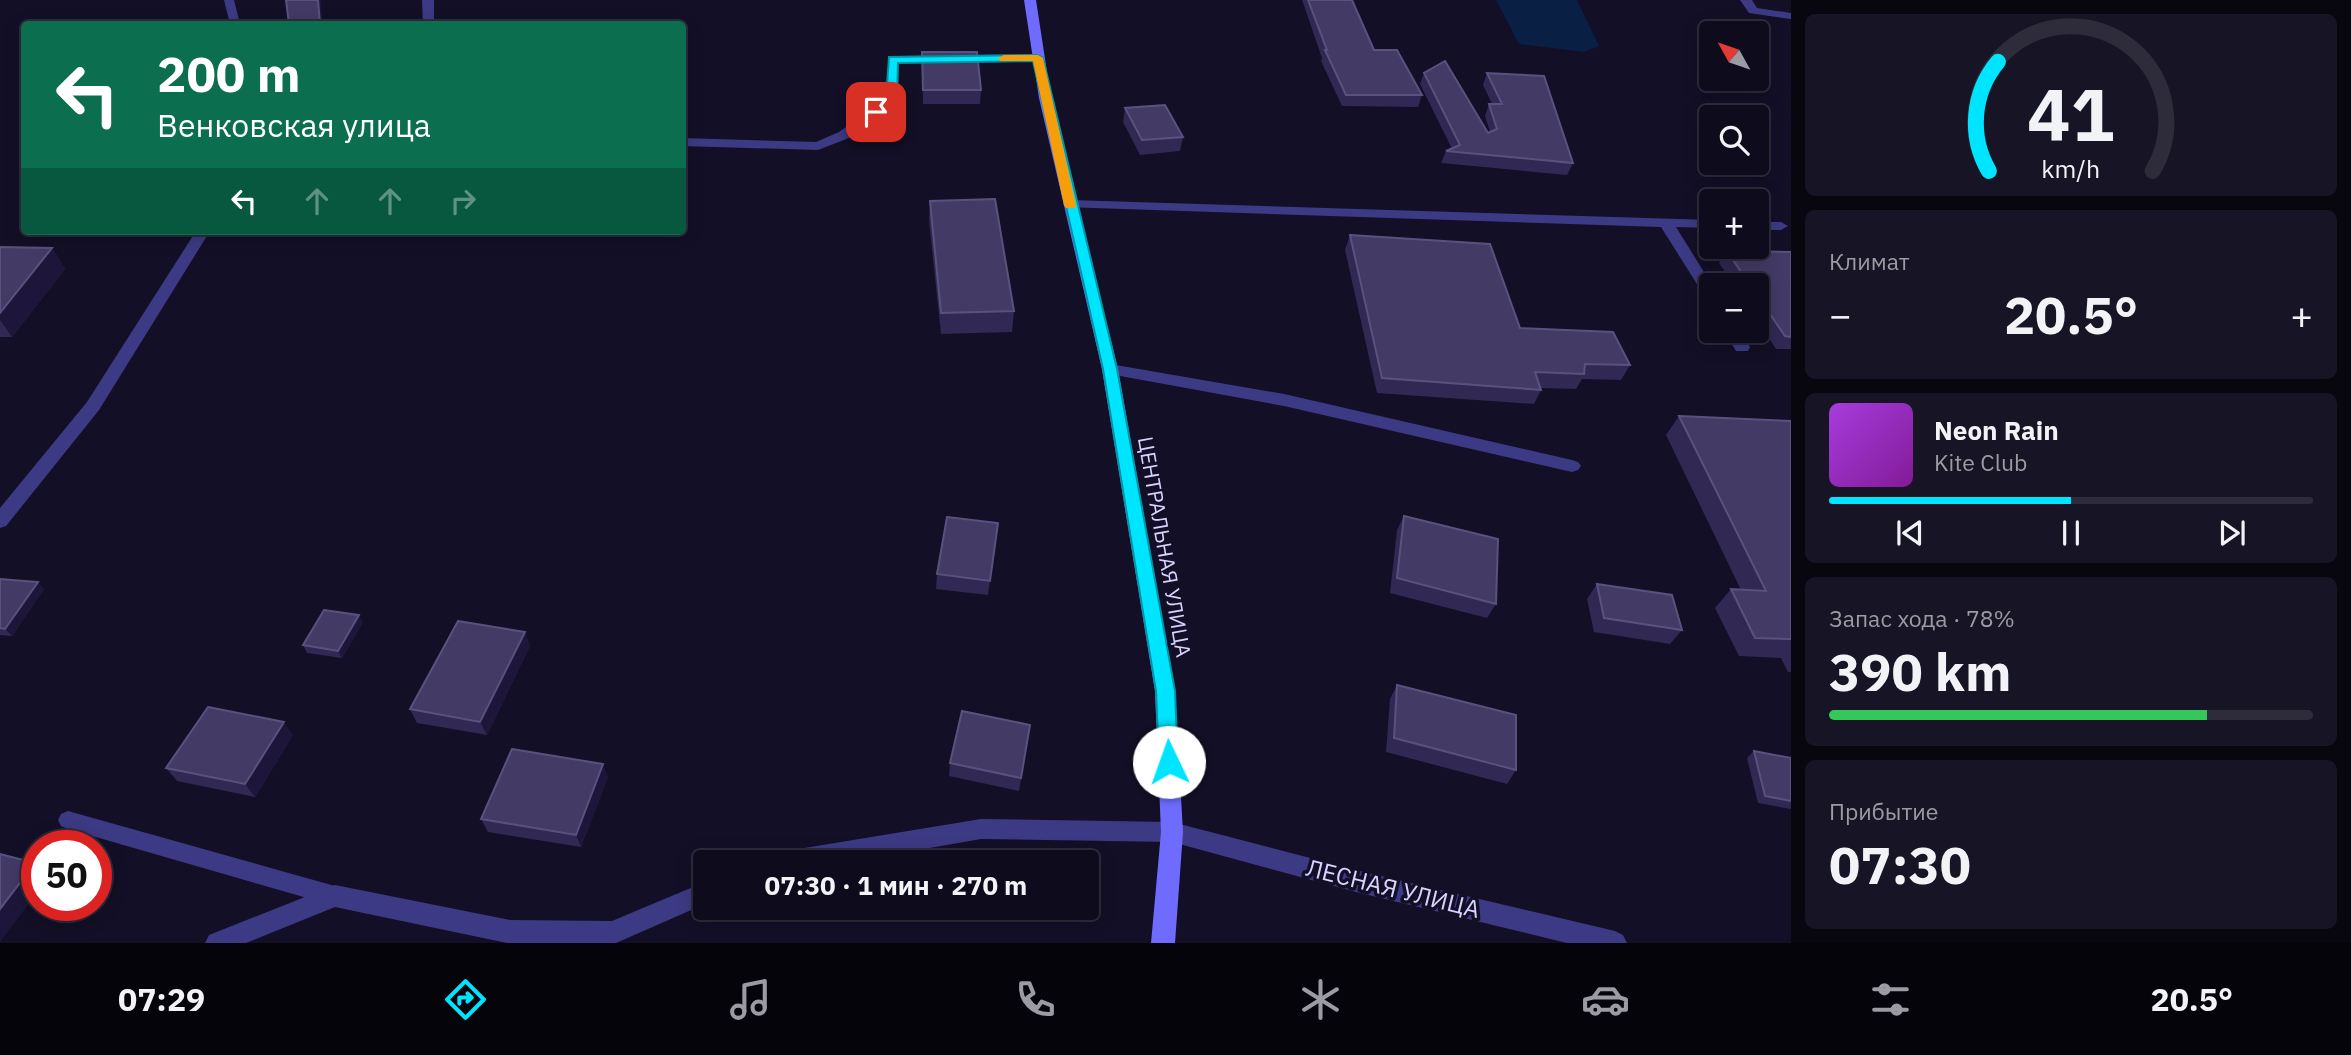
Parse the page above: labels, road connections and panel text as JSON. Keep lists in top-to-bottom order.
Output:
{
  "streets": {
    "main road": ["ЦЕНТРАЛЬНАЯ УЛИЦА"],
    "street": ["ЛЕСНАЯ УЛИЦА"]
  },
  "crossings": [
    ["ЦЕНТРАЛЬНАЯ УЛИЦА", "ЛЕСНАЯ УЛИЦА"]
  ],
  "north": "top left",
  "page": {
    "map_buttons": ["+", "−"],
    "turn": ["200 m", "Венковская улица"],
    "tile": [
      "Климат",
      ["Запас хода · 78%", "390 km"],
      ["Прибытие", "07:30"]
    ],
    "heat": ["−", "20.5°", "+"],
    "song": ["Neon Rain", "Kite Club"],
    "limit": "50",
    "trip": "07:30 · 1 мин · 270 m",
    "tabs": ["07:29", "20.5°"],
    "gauge": ["41", "km/h"]
  }
}
